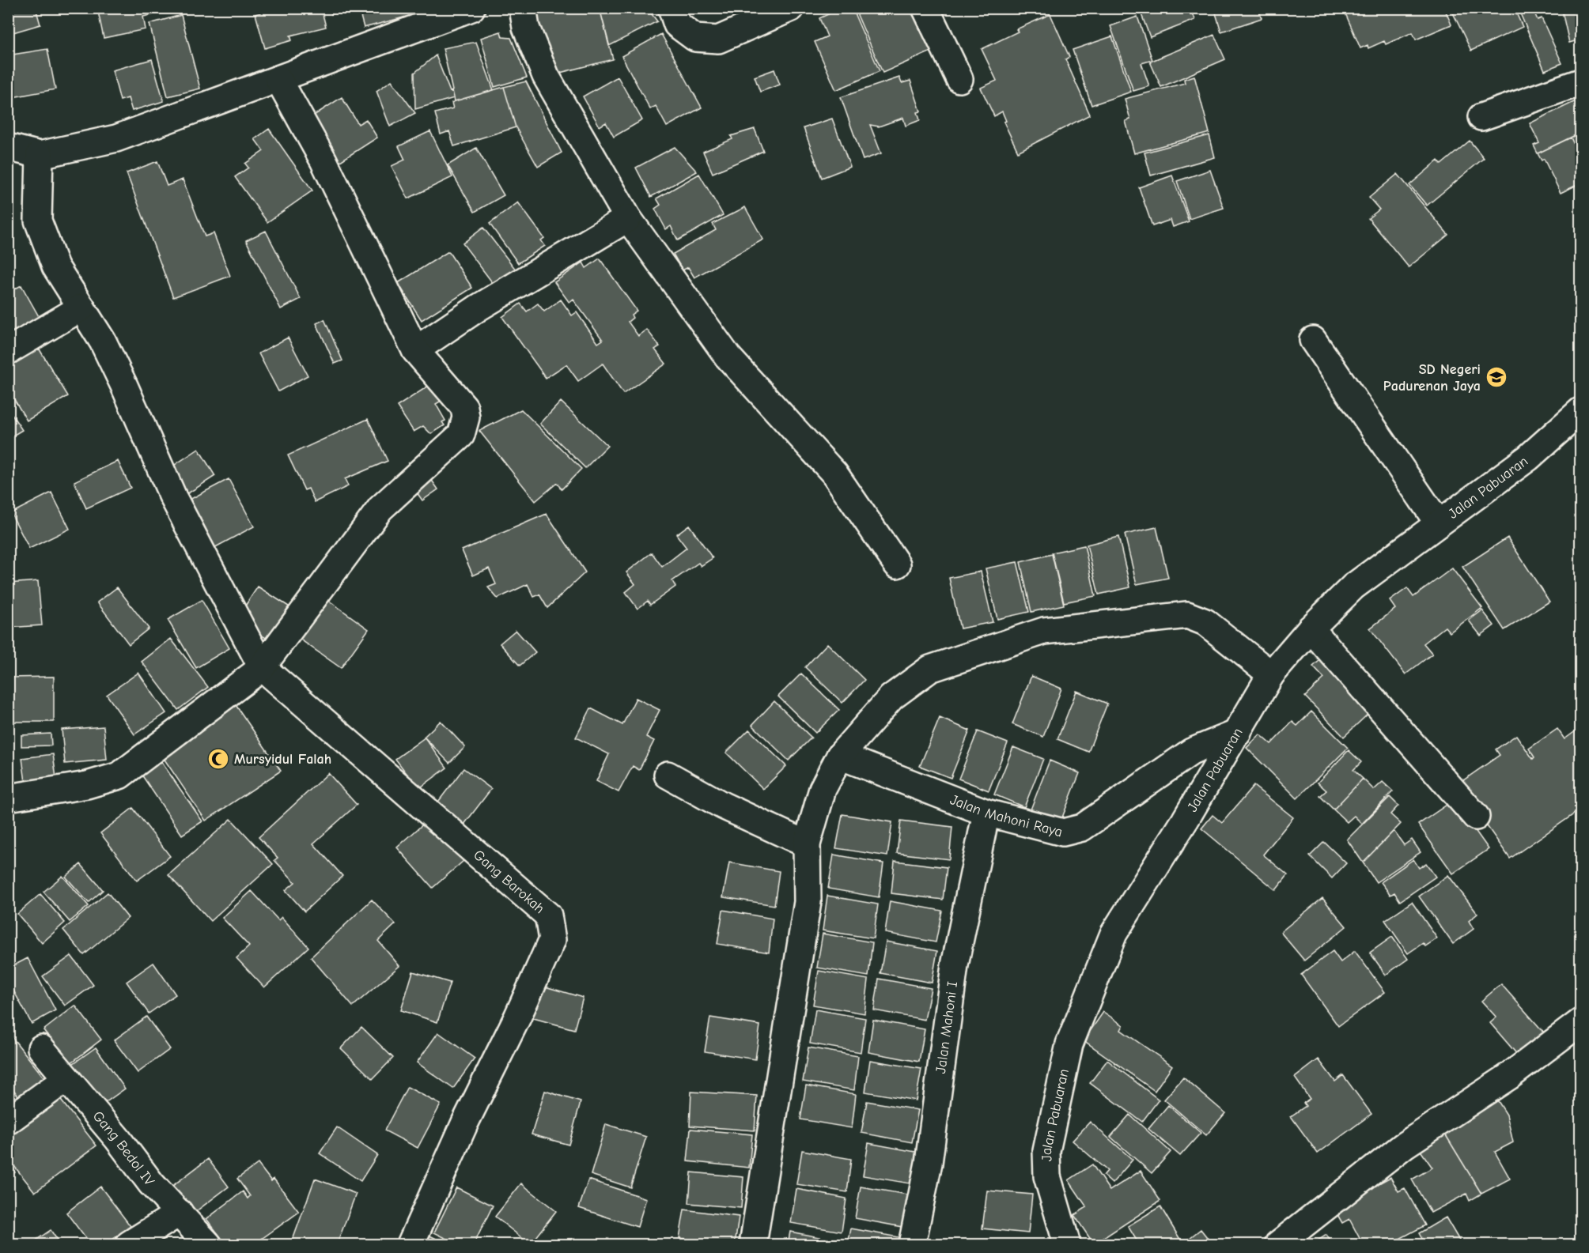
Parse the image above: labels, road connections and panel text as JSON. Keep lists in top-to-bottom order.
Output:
{
  "streets": {
    "street": [
      "Jalan Pabuaran",
      "Jalan Mahoni Raya",
      "Gang Barokah",
      "Jalan Mahoni I",
      "Gang Bedol IV"
    ]
  },
  "crossings": [
    ["Jalan Pabuaran", "Jalan Mahoni Raya"],
    ["Jalan Mahoni Raya", "Jalan Mahoni I"]
  ],
  "places": {
    "school or university": ["SD Negeri Padurenan Jaya"],
    "mosque": ["Mursyidul Falah"]
  }
}
